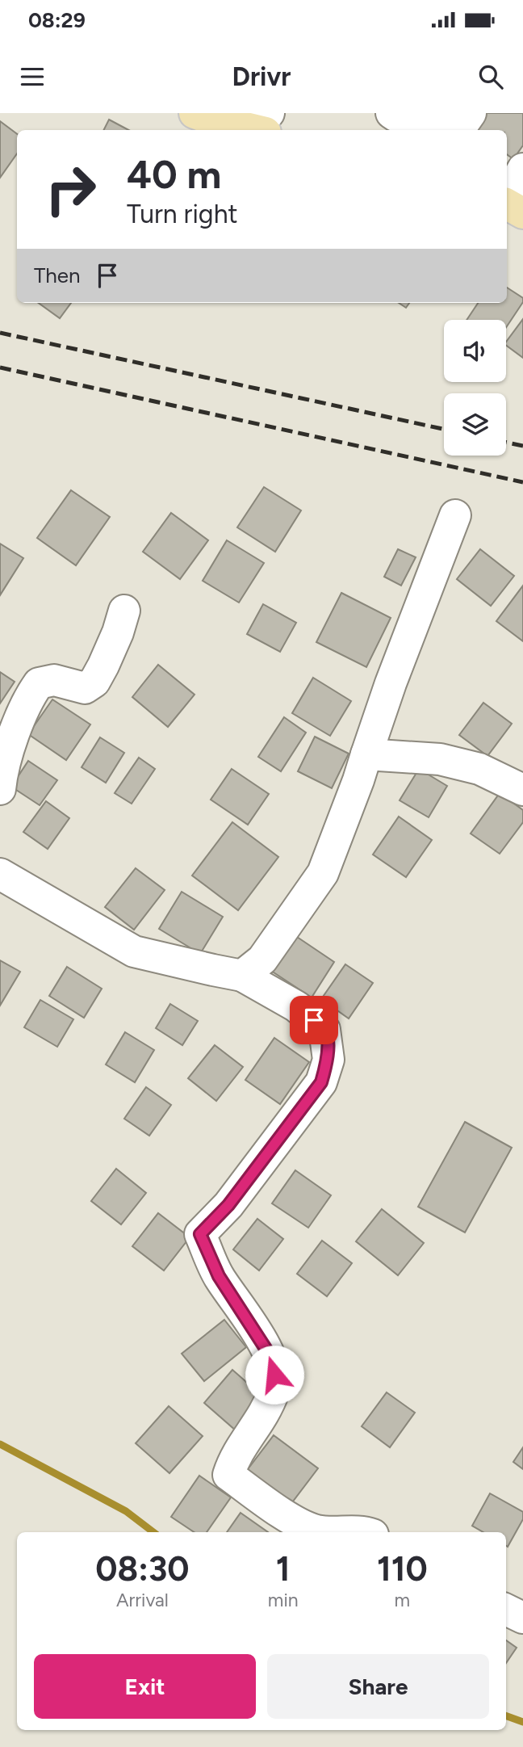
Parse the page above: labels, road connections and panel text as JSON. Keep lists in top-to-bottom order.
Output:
{
  "page": {
    "status": "08:29",
    "header": "Drivr",
    "turn": ["40 m", "Turn right"],
    "then": "Then",
    "eta": [
      "08:30",
      "Arrival",
      "1",
      "min",
      "110",
      "m"
    ],
    "buttons": ["Exit", "Share"]
  }
}
